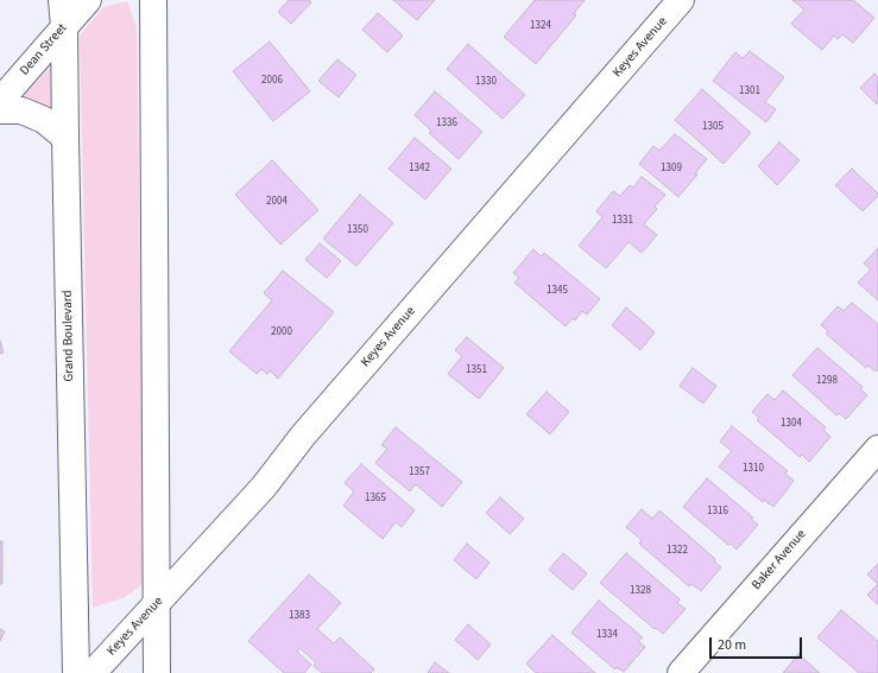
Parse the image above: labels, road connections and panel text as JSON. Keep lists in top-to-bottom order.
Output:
{
  "streets": {
    "street": [
      "Keyes Avenue",
      "Dean Street",
      "Grand Boulevard",
      "Baker Avenue"
    ]
  },
  "crossings": [
    ["Dean Street", "Grand Boulevard"]
  ],
  "house_numbers": [
    "1324",
    "2006",
    "1330",
    "1301",
    "1336",
    "1305",
    "1342",
    "1309",
    "2004",
    "1331",
    "1350",
    "1345",
    "2000",
    "1351",
    "1298",
    "1304",
    "1310",
    "1357",
    "1365",
    "1316",
    "1322",
    "1328",
    "1383",
    "1334"
  ],
  "scale_bar": "20 m"
}
